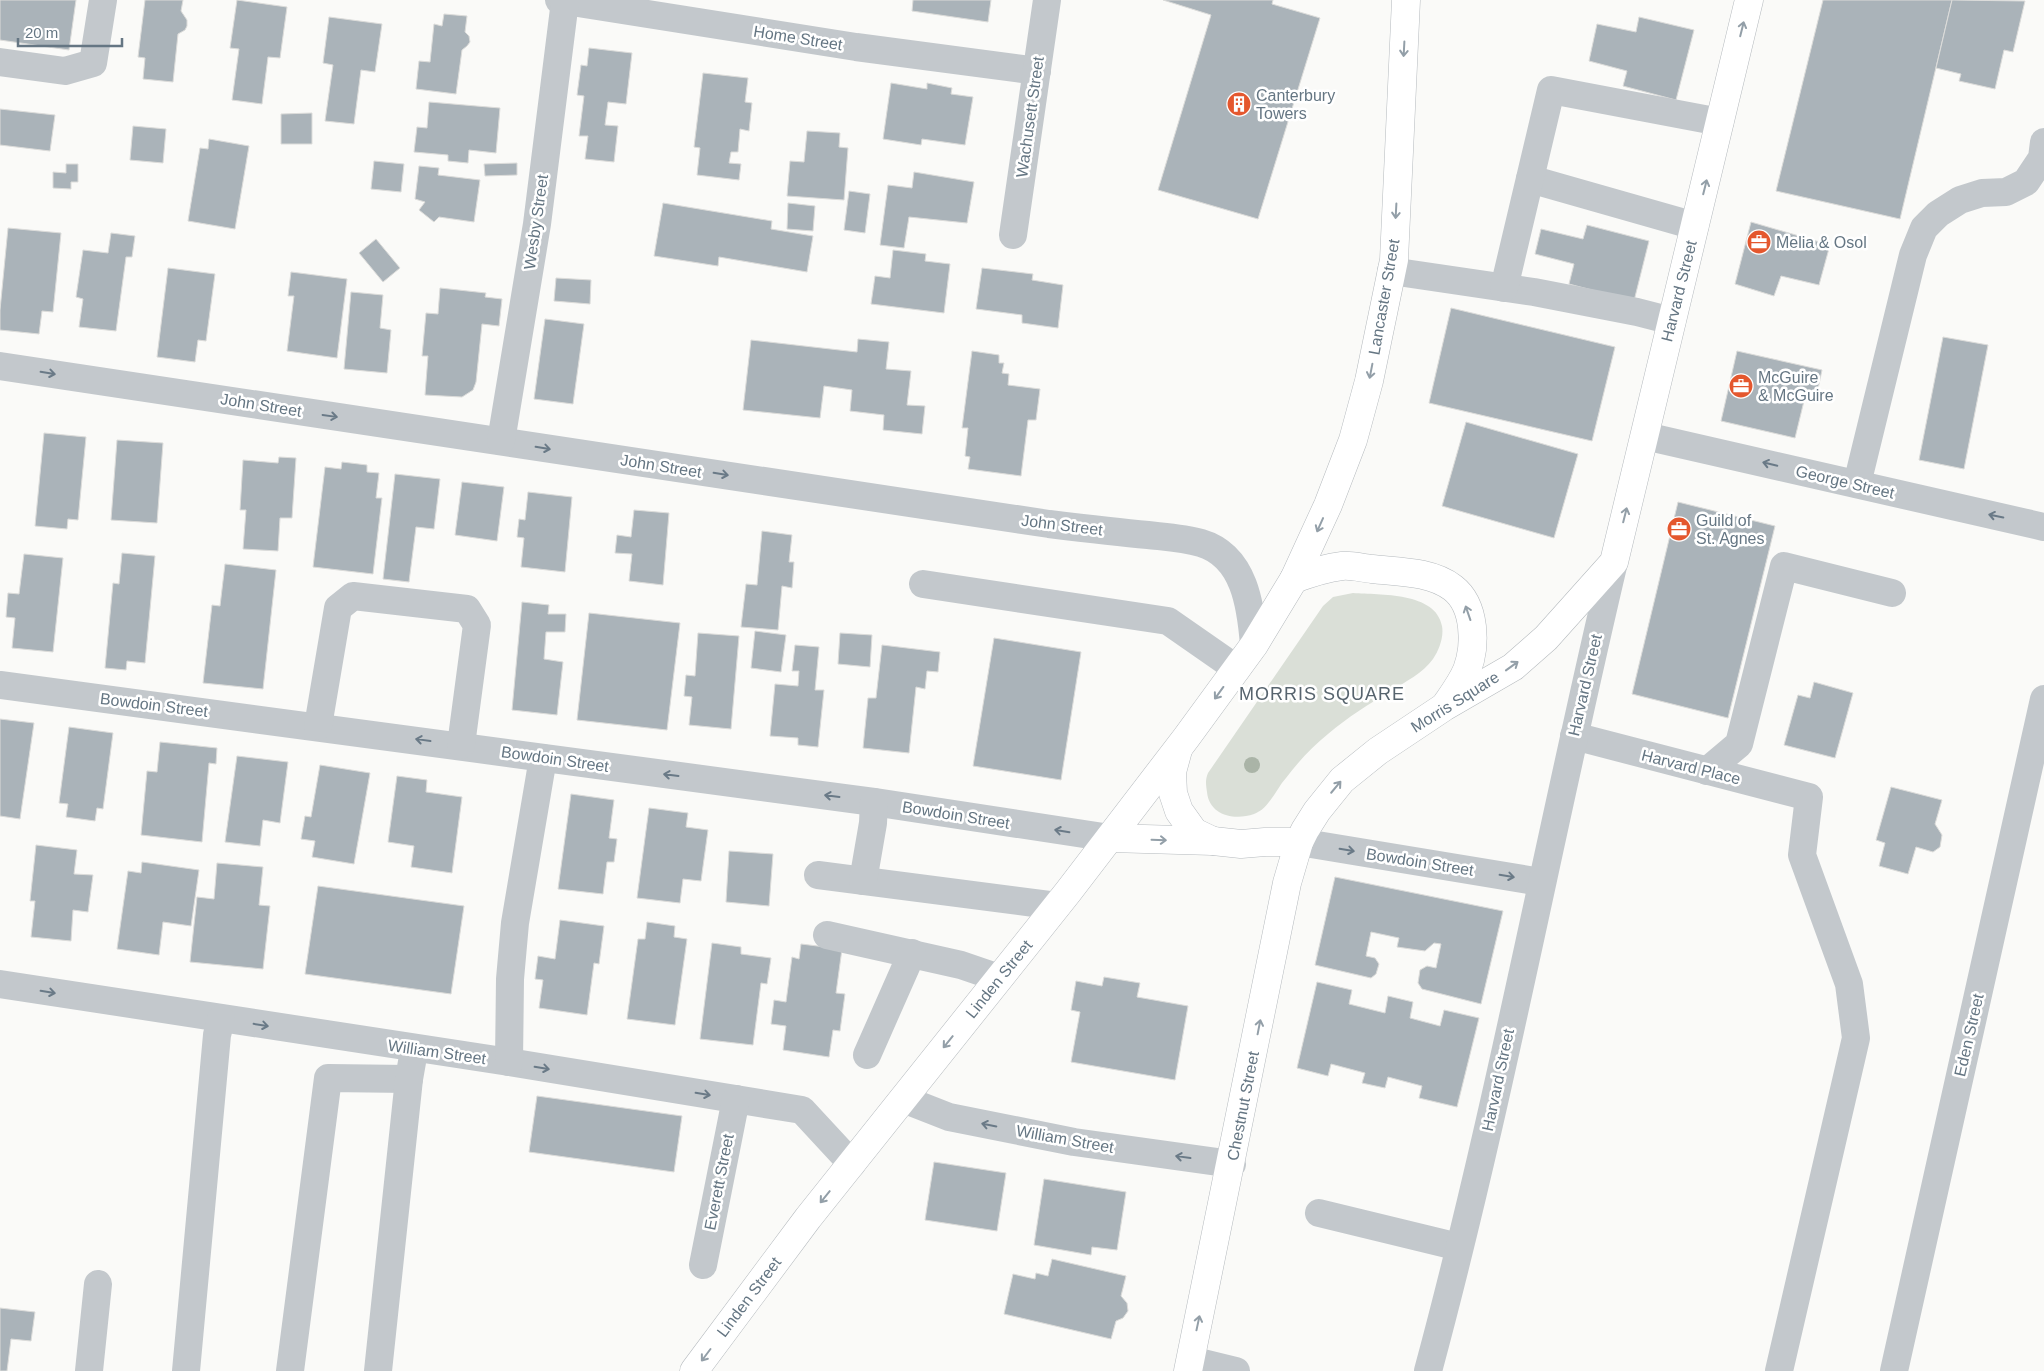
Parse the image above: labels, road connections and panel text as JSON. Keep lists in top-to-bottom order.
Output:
{
  "streets": {
    "main road": [
      "Harvard Street",
      "Lancaster Street",
      "Morris Square",
      "Linden Street",
      "Chestnut Street"
    ],
    "street": [
      "Home Street",
      "Wachusett Street",
      "Wesby Street",
      "John Street",
      "George Street",
      "Bowdoin Street",
      "Harvard Place",
      "Eden Street",
      "William Street",
      "Everett Street"
    ]
  },
  "crossings": [
    ["Home Street", "Wachusett Street"],
    ["Home Street", "Wesby Street"],
    ["Wesby Street", "John Street"],
    ["Harvard Street", "George Street"],
    ["Harvard Street", "Morris Square"],
    ["Harvard Street", "Bowdoin Street"],
    ["Harvard Street", "Harvard Place"],
    ["Lancaster Street", "Linden Street"],
    ["John Street", "Linden Street"],
    ["Morris Square", "Bowdoin Street"],
    ["Morris Square", "Chestnut Street"],
    ["Bowdoin Street", "Linden Street"],
    ["Bowdoin Street", "Chestnut Street"],
    ["Linden Street", "William Street"],
    ["William Street", "Chestnut Street"],
    ["William Street", "Everett Street"]
  ],
  "one_way": [
    "Lancaster Street",
    "John Street",
    "George Street",
    "Morris Square",
    "Linden Street",
    "Chestnut Street"
  ],
  "districts": ["MORRIS SQUARE"],
  "places": {
    "building": ["Canterbury Towers"],
    "office": ["Melia & Osol", "McGuire & McGuire", "Guild of St. Agnes"]
  },
  "scale_bar": "20 m"
}
